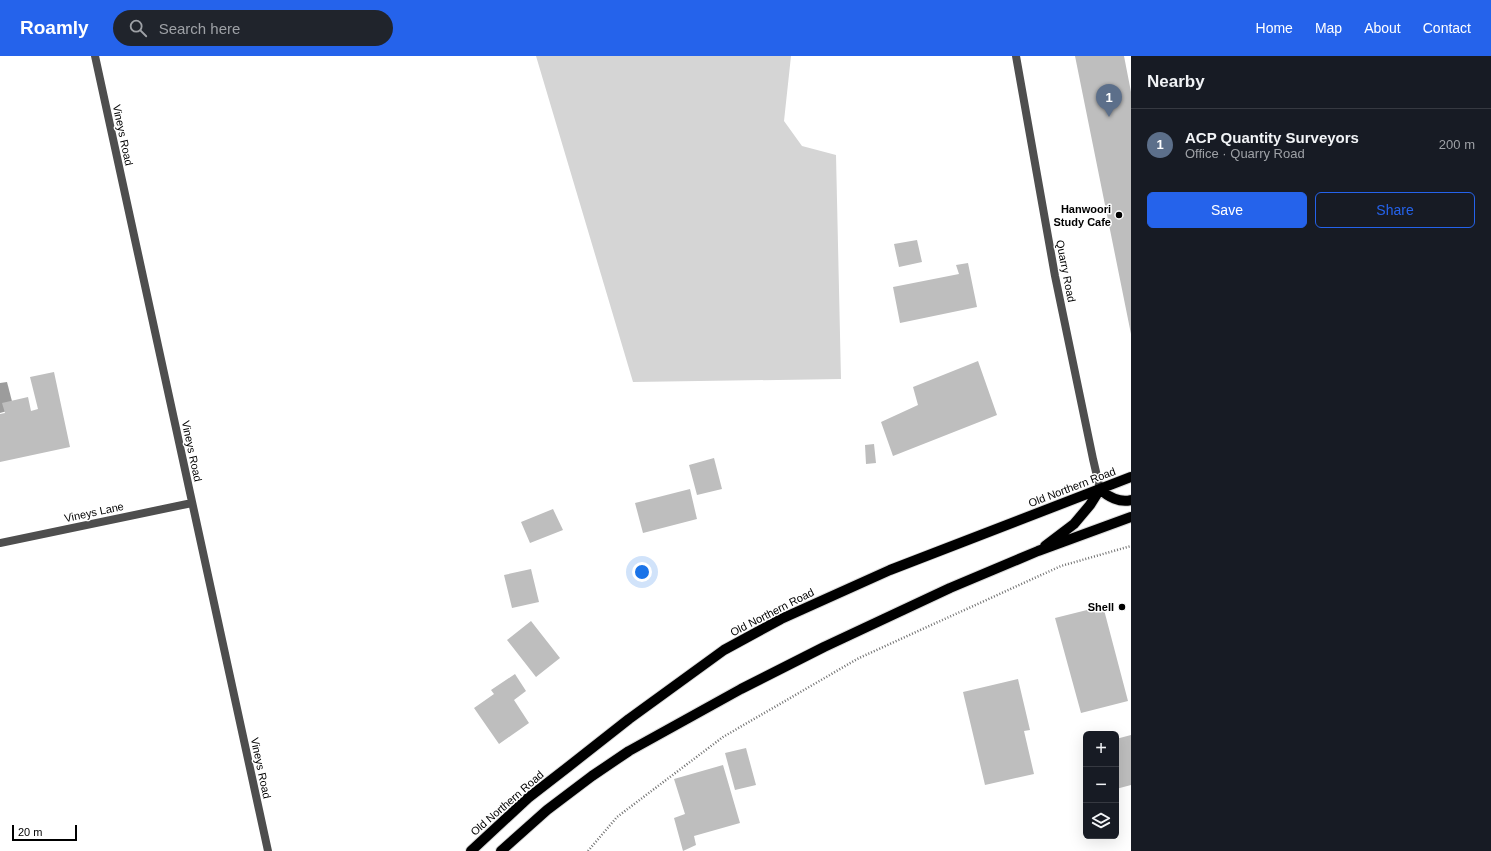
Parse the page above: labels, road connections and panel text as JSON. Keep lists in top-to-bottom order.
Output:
{
  "streets": {
    "main road": ["Old Northern Road"],
    "street": ["Vineys Road", "Quarry Road", "Vineys Lane"]
  },
  "crossings": [
    ["Vineys Road", "Vineys Lane"],
    ["Quarry Road", "Old Northern Road"]
  ],
  "places": ["Hanwoori Study Cafe", "Shell"],
  "scale_bar": "20 m",
  "page": {
    "header": "Roamly",
    "search": "Search here",
    "nav": [
      "Home",
      "Map",
      "About",
      "Contact"
    ],
    "heading": "Nearby",
    "pins": "1",
    "list": [
      {
        "mark": "1",
        "name": "ACP Quantity Surveyors",
        "note": "Office · Quarry Road",
        "value": "200 m"
      }
    ],
    "buttons": ["Save", "Share"],
    "map_buttons": ["+", "−"],
    "scale": "20 m"
  }
}
